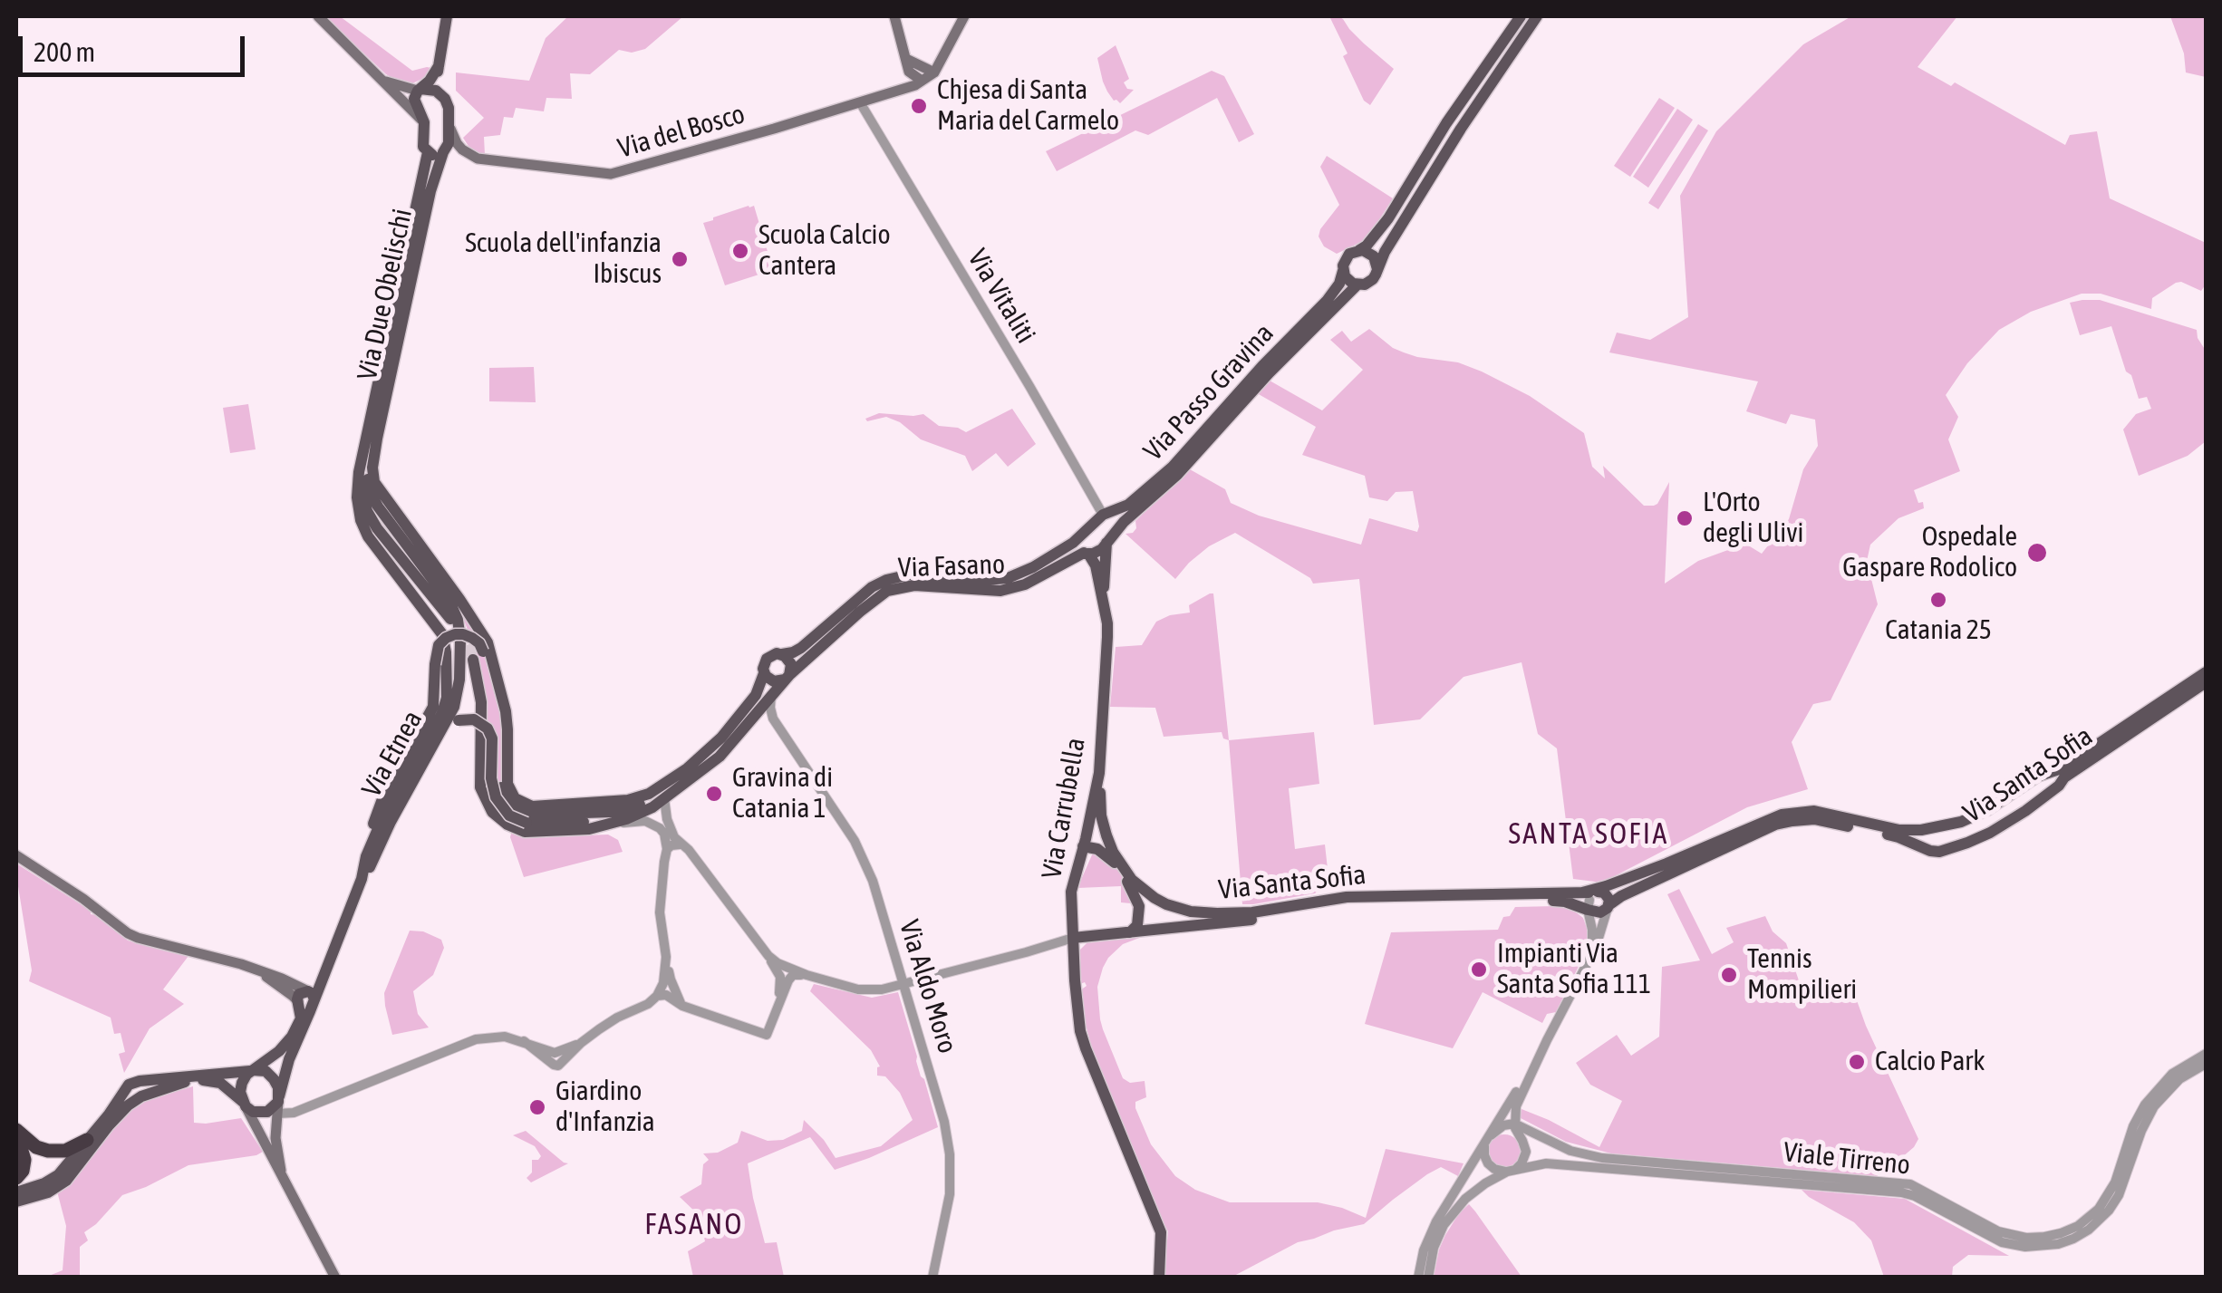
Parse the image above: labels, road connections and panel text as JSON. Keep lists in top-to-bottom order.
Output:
{
  "streets": {
    "main road": [
      "Via del Bosco",
      "Via Due Obelischi",
      "Via Passo Gravina",
      "Via Fasano",
      "Via Etnea",
      "Via Santa Sofia",
      "Via Carrubella"
    ],
    "street": ["Via Vitaliti", "Via Aldo Moro", "Viale Tirreno"]
  },
  "crossings": [
    ["Via del Bosco", "Via Due Obelischi"],
    ["Via del Bosco", "Via Vitaliti"],
    ["Via Due Obelischi", "Via Etnea"],
    ["Via Vitaliti", "Via Passo Gravina"],
    ["Via Passo Gravina", "Via Fasano"],
    ["Via Fasano", "Via Etnea"],
    ["Via Fasano", "Via Aldo Moro"],
    ["Via Santa Sofia", "Via Carrubella"]
  ],
  "districts": ["SANTA SOFIA", "FASANO"],
  "places": [
    "Chjesa di Santa Maria del Carmelo",
    "Scuola Calcio Cantera",
    "Scuola dell'infanzia Ibiscus",
    "L'Orto degli Ulivi",
    "Ospedale Gaspare Rodolico",
    "Catania 25",
    "Gravina di Catania 1",
    "Impianti Via Santa Sofia 111",
    "Tennis Mompilieri",
    "Calcio Park",
    "Giardino d'Infanzia"
  ],
  "scale_bar": "200 m"
}
